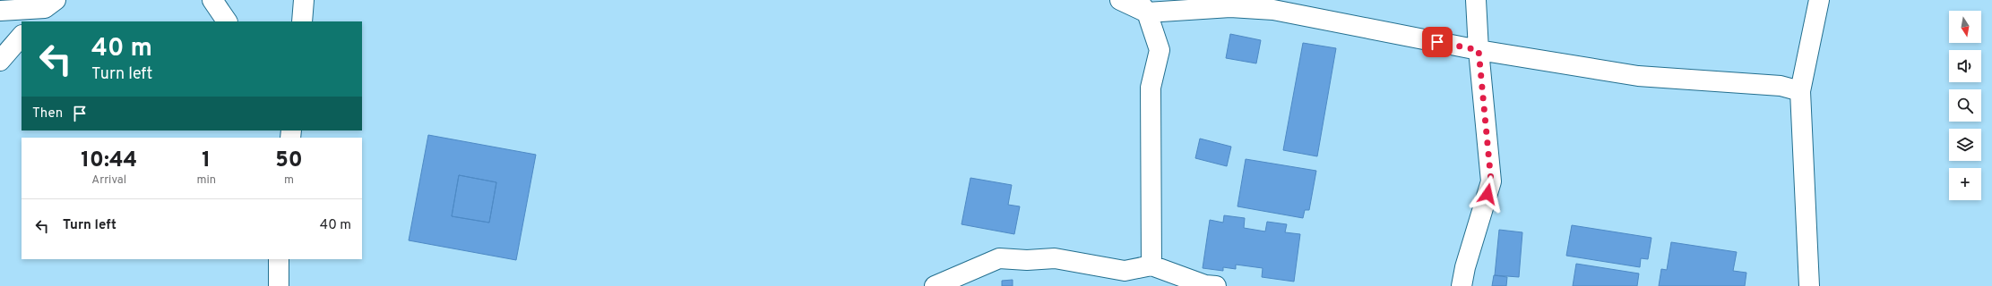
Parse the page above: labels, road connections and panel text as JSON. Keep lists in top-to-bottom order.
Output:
{
  "north": "bottom",
  "page": {
    "map_buttons": "+",
    "turn": ["40 m", "Turn left"],
    "then": "Then",
    "eta": [
      "10:44",
      "Arrival",
      "1",
      "min",
      "50",
      "m"
    ],
    "list": [
      {
        "name": "Turn left",
        "value": "40 m"
      }
    ]
  }
}
